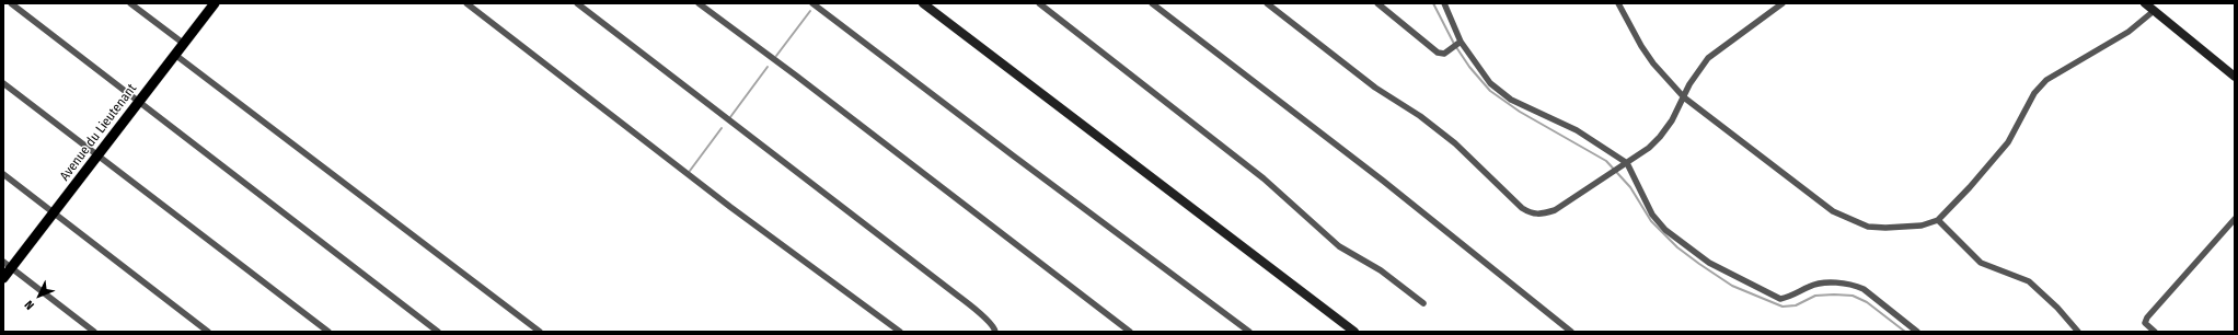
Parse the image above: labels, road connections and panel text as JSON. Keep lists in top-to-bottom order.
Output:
{
  "streets": {
    "main road": ["Avenue du Lieutenant"]
  },
  "north": "bottom left"
}
